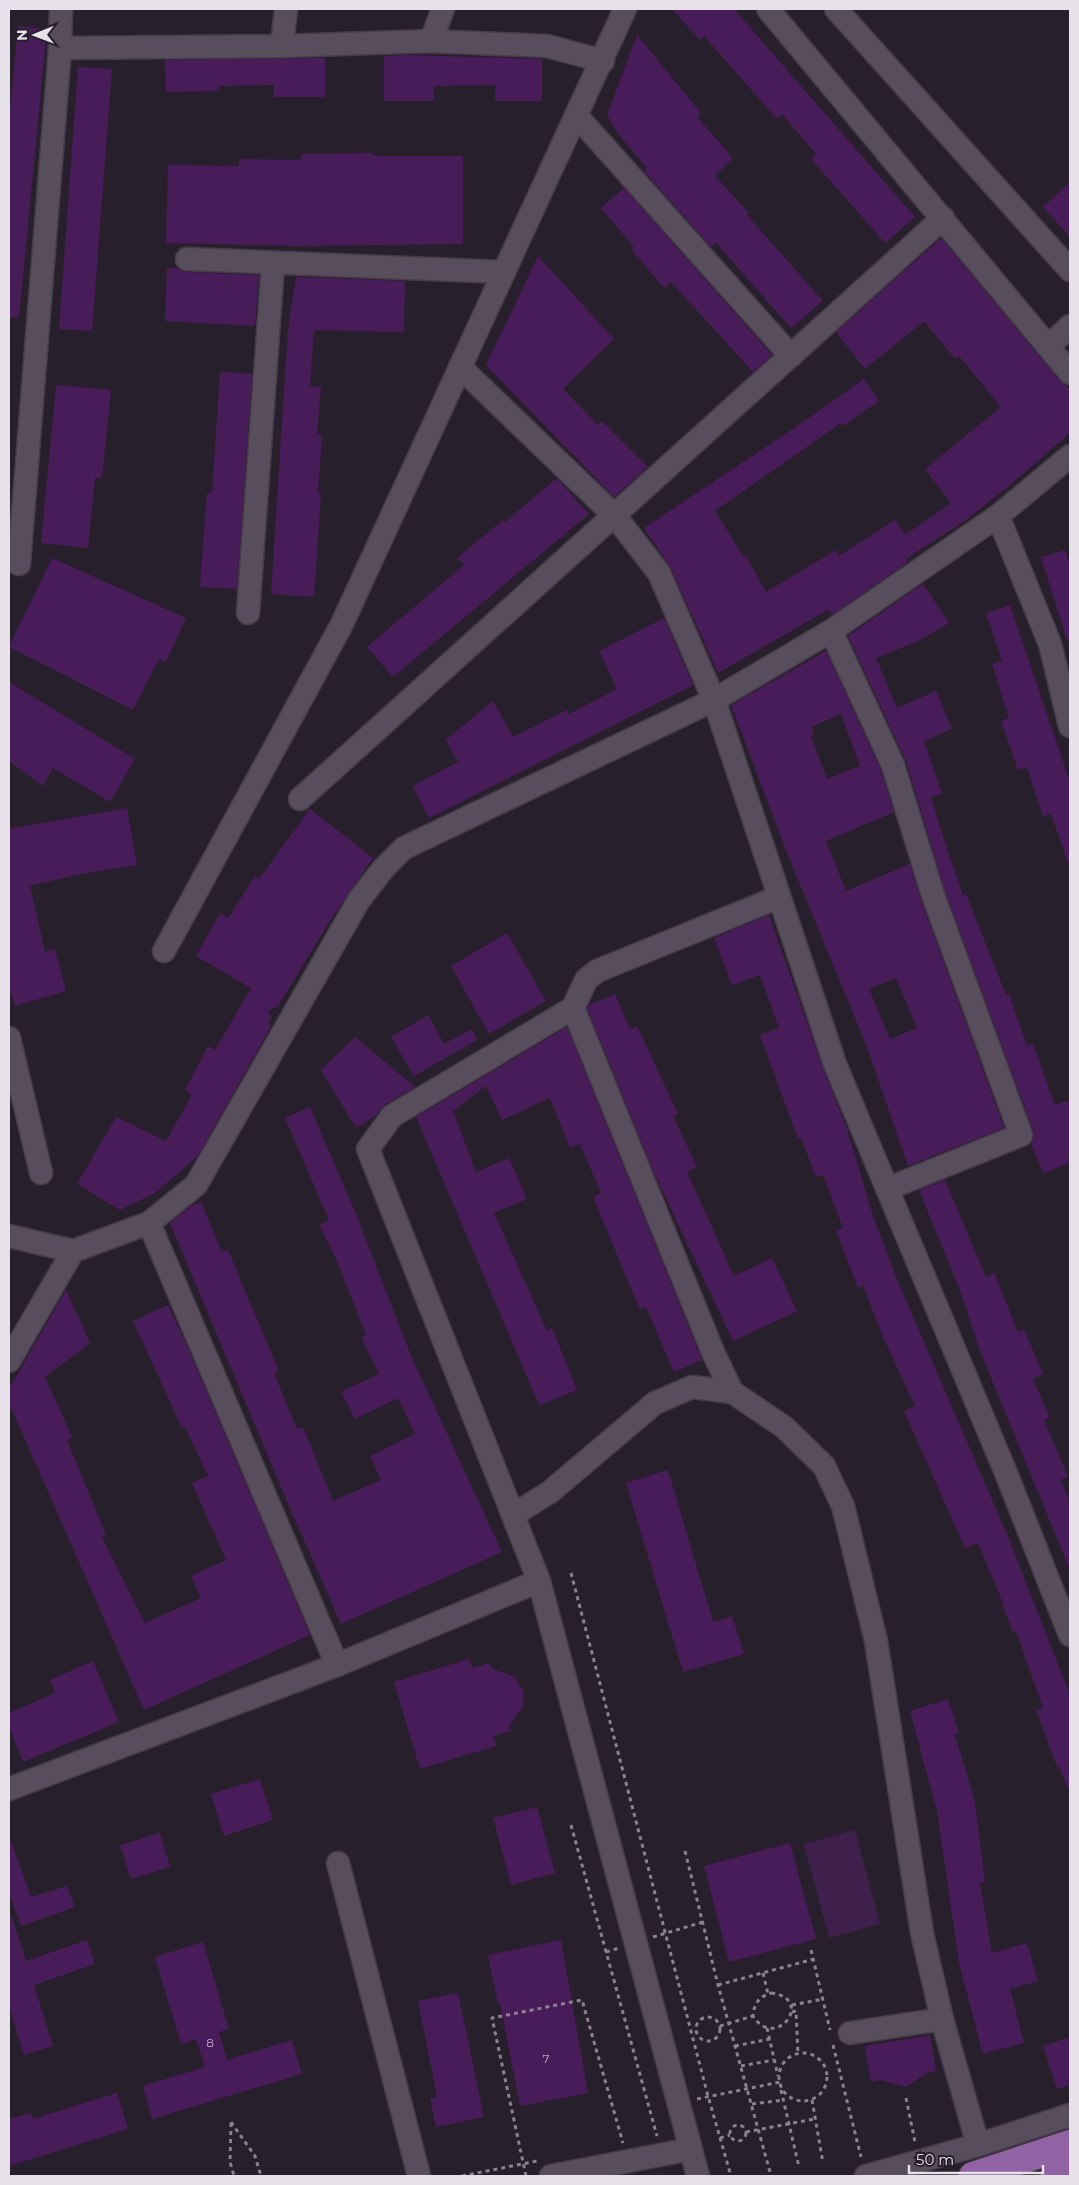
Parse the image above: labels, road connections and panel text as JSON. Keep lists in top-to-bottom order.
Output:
{
  "house_numbers": ["8", "7"],
  "scale_bar": "50 m",
  "north": "left"
}
